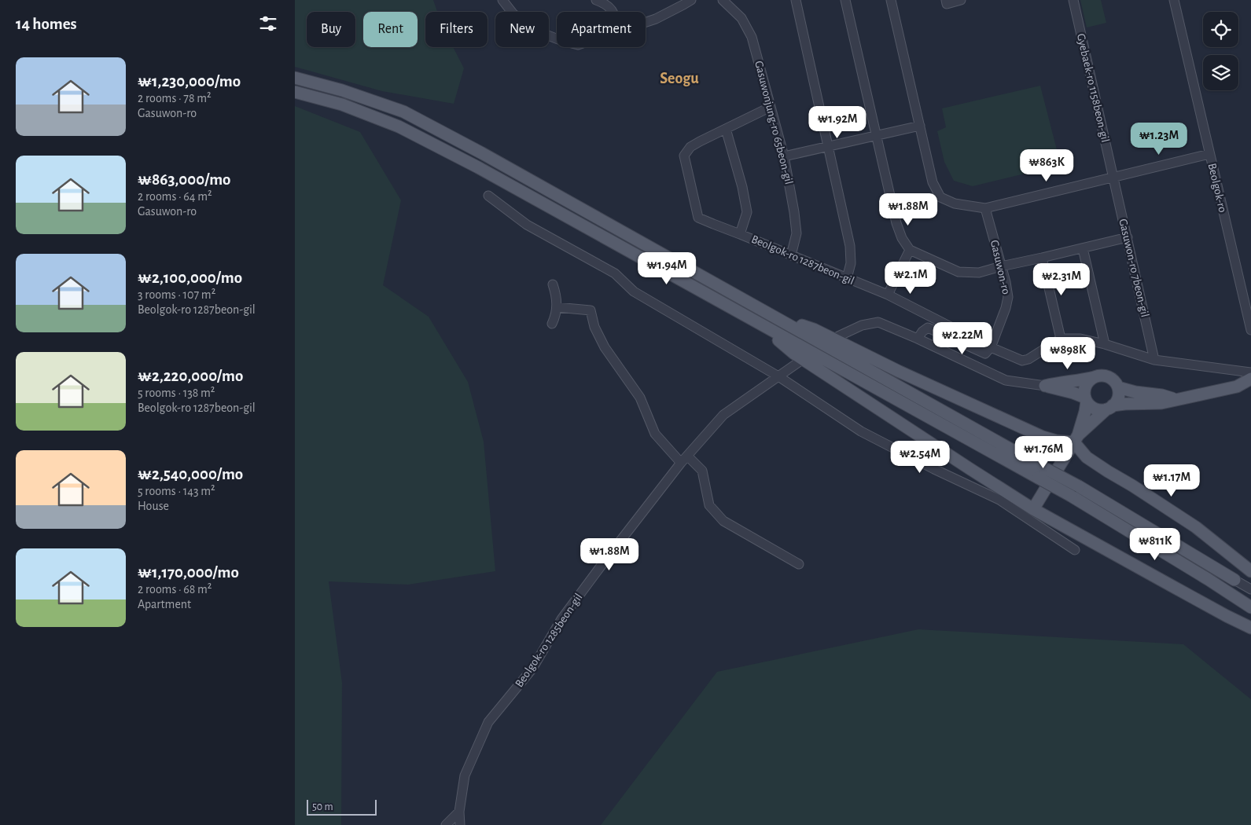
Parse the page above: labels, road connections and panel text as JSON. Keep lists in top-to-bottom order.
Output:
{
  "streets": {
    "street": [
      "Gyebaek-ro 1158beon-gil",
      "Gasuwonjung-ro 65beon-gil",
      "Beolgok-ro",
      "Beolgok-ro 1287beon-gil",
      "Gasuwon-ro",
      "Gasuwon-ro 7beon-gil",
      "Beolgok-ro 1285beon-gil"
    ]
  },
  "crossings": [
    ["Gyebaek-ro 1158beon-gil", "Gasuwon-ro 7beon-gil"],
    ["Gasuwonjung-ro 65beon-gil", "Beolgok-ro 1287beon-gil"],
    ["Beolgok-ro 1287beon-gil", "Gasuwon-ro"],
    ["Beolgok-ro 1287beon-gil", "Gasuwon-ro 7beon-gil"]
  ],
  "districts": ["Seogu"],
  "scale_bar": "50 m",
  "page": {
    "heading": "14 homes",
    "chip": [
      "Buy",
      "Rent",
      "Filters",
      "New",
      "Apartment"
    ],
    "list": [
      {
        "name": "₩1,230,000/mo",
        "note": "2 rooms · 78 m² · Gasuwon-ro"
      },
      {
        "name": "₩863,000/mo",
        "note": "2 rooms · 64 m² · Gasuwon-ro"
      },
      {
        "name": "₩2,100,000/mo",
        "note": "3 rooms · 107 m² · Beolgok-ro 1287beon-gil"
      },
      {
        "name": "₩2,220,000/mo",
        "note": "5 rooms · 138 m² · Beolgok-ro 1287beon-gil"
      },
      {
        "name": "₩2,540,000/mo",
        "note": "5 rooms · 143 m² · House"
      },
      {
        "name": "₩1,170,000/mo",
        "note": "2 rooms · 68 m² · Apartment"
      }
    ],
    "price": [
      "₩1.92M",
      "₩1.23M",
      "₩863K",
      "₩1.88M",
      "₩1.94M",
      "₩2.1M",
      "₩2.31M",
      "₩2.22M",
      "₩898K",
      "₩1.76M",
      "₩2.54M",
      "₩1.17M",
      "₩811K",
      "₩1.88M"
    ],
    "scale": "50 m"
  }
}
